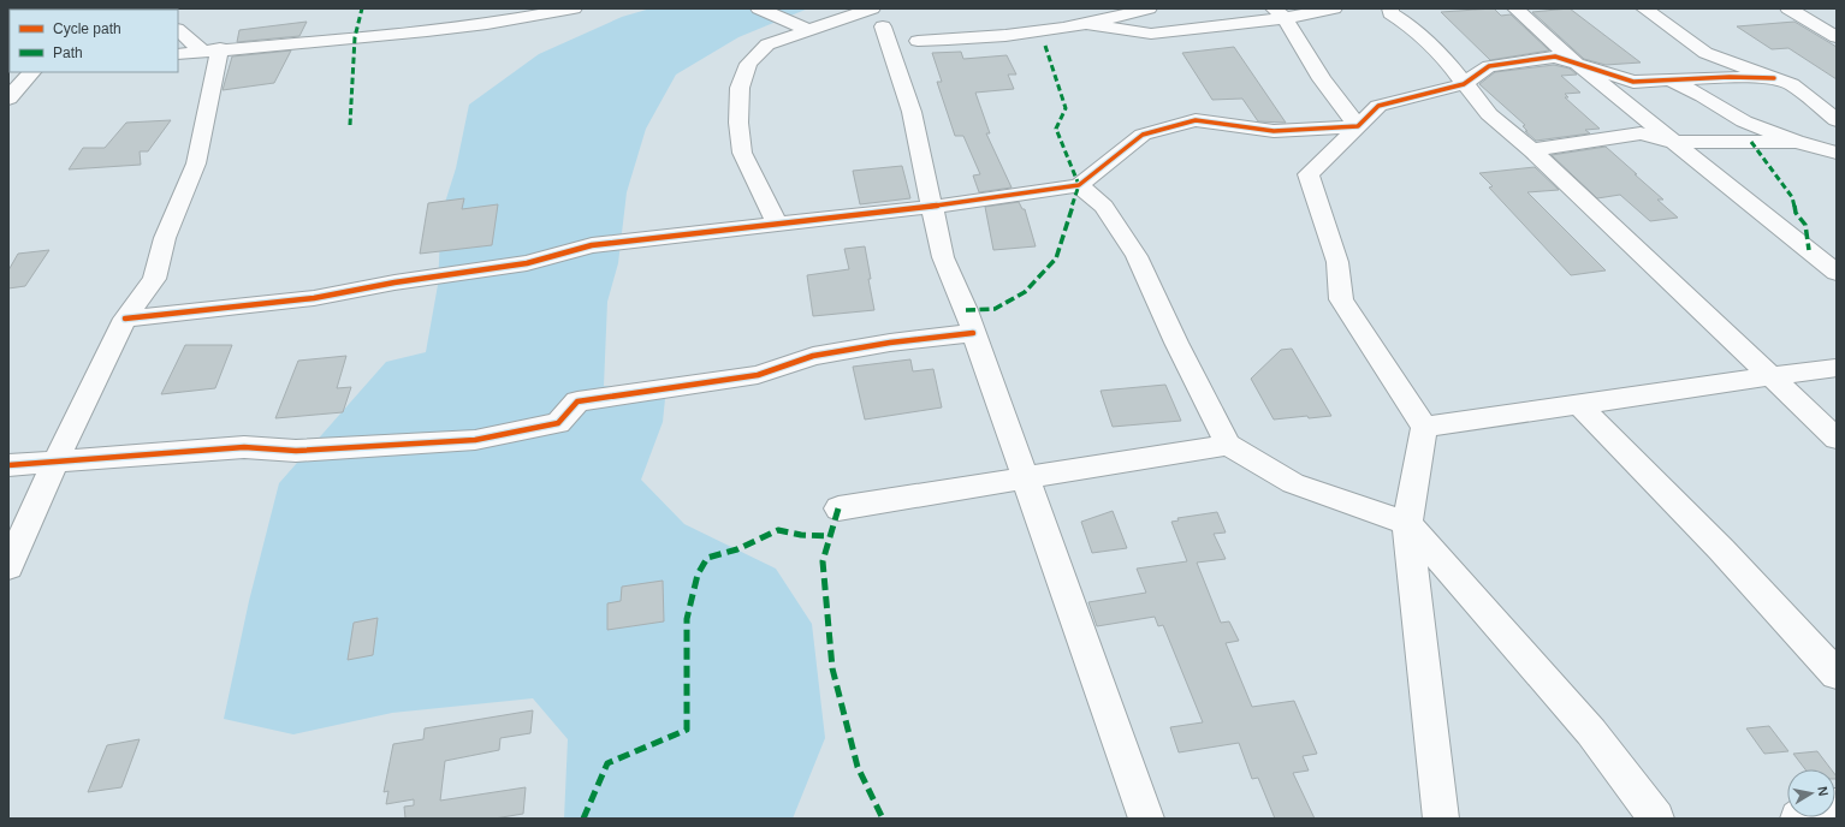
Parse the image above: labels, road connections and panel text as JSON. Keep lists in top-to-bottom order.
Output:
{
  "legend": ["Cycle path", "Path"],
  "north": "right"
}
